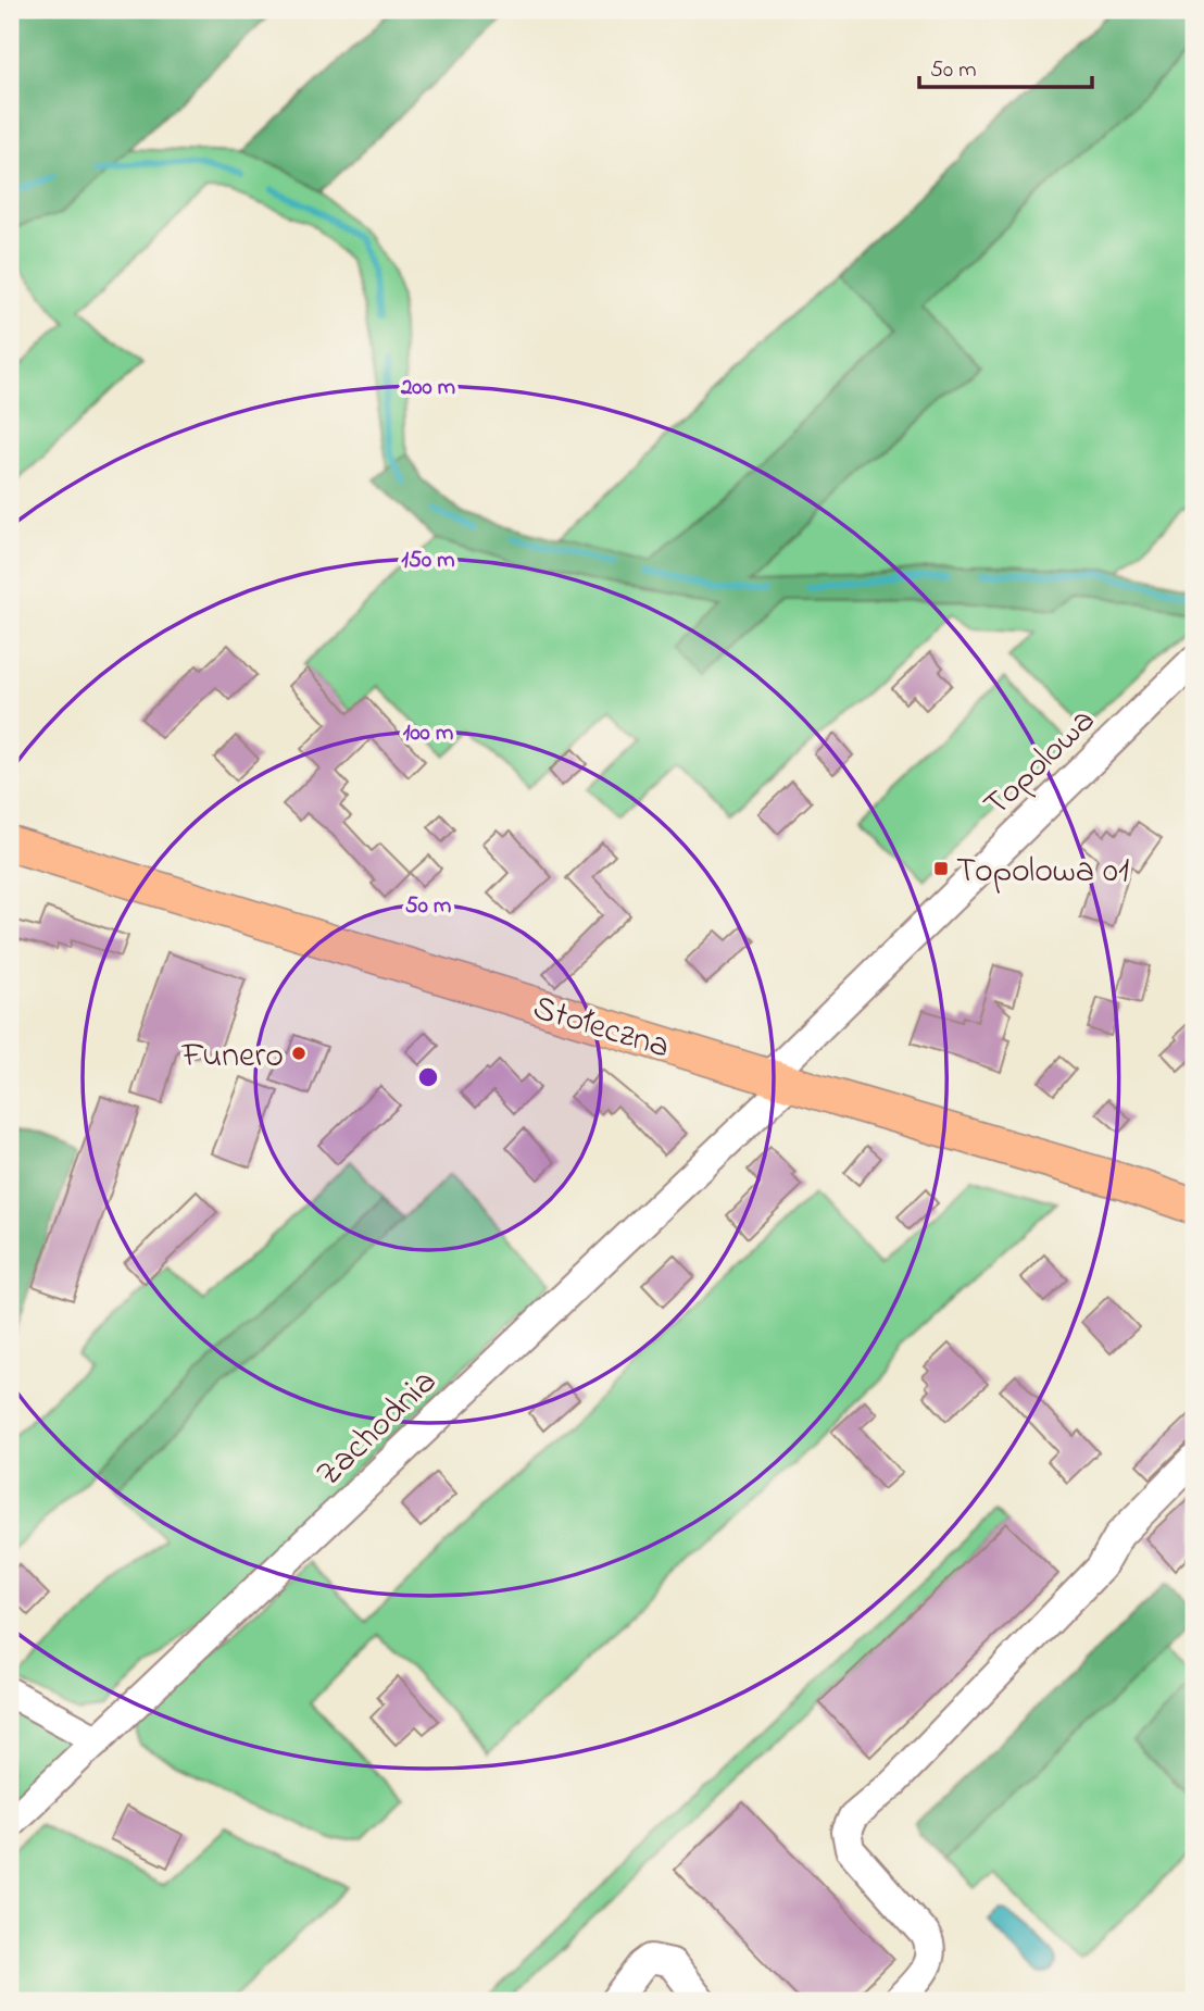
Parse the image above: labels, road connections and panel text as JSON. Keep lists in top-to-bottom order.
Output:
{
  "streets": {
    "main road": ["Stołeczna"],
    "street": ["Topolowa", "Zachodnia"]
  },
  "crossings": [
    ["Topolowa", "Stołeczna"],
    ["Topolowa", "Zachodnia"],
    ["Stołeczna", "Zachodnia"]
  ],
  "places": {
    "transit": ["Topolowa 01"],
    "other": ["Funero"]
  },
  "scale_bar": "50 m",
  "rings": [
    "200 m",
    "150 m",
    "100 m",
    "50 m"
  ]
}
